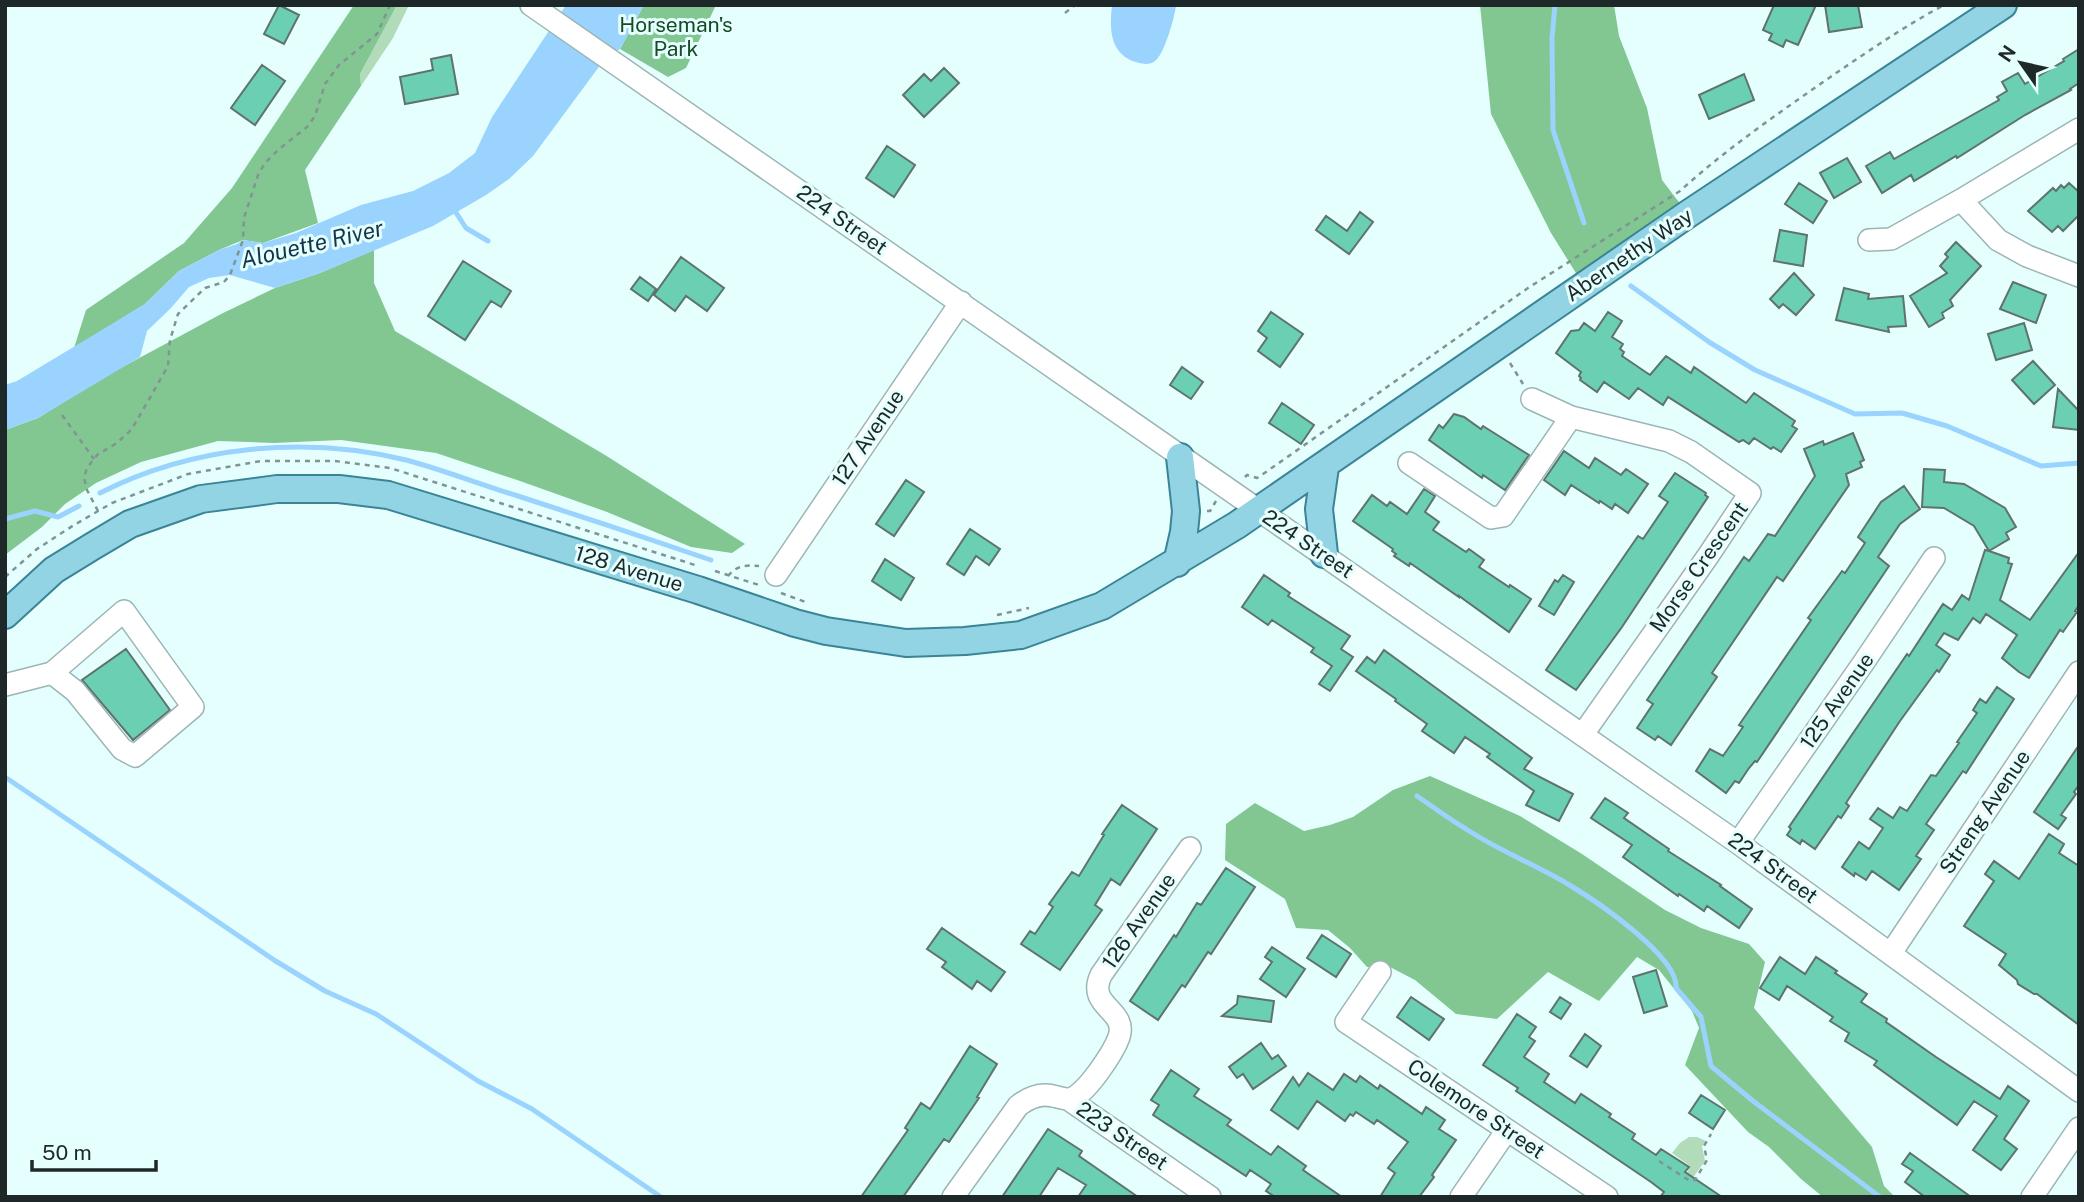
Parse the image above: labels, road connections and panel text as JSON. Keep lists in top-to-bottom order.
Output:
{
  "streets": {
    "main road": ["Abernethy Way", "128 Avenue"],
    "street": [
      "224 Street",
      "127 Avenue",
      "Morse Crescent",
      "125 Avenue",
      "Streng Avenue",
      "126 Avenue",
      "Colemore Street",
      "223 Street"
    ]
  },
  "crossings": [
    ["224 Street", "Abernethy Way"],
    ["224 Street", "127 Avenue"],
    ["224 Street", "Morse Crescent"],
    ["224 Street", "128 Avenue"],
    ["224 Street", "125 Avenue"],
    ["224 Street", "Streng Avenue"],
    ["Abernethy Way", "128 Avenue"],
    ["126 Avenue", "223 Street"]
  ],
  "water": ["Alouette River"],
  "parks": ["Horseman's Park"],
  "scale_bar": "50 m",
  "north": "top left"
}
